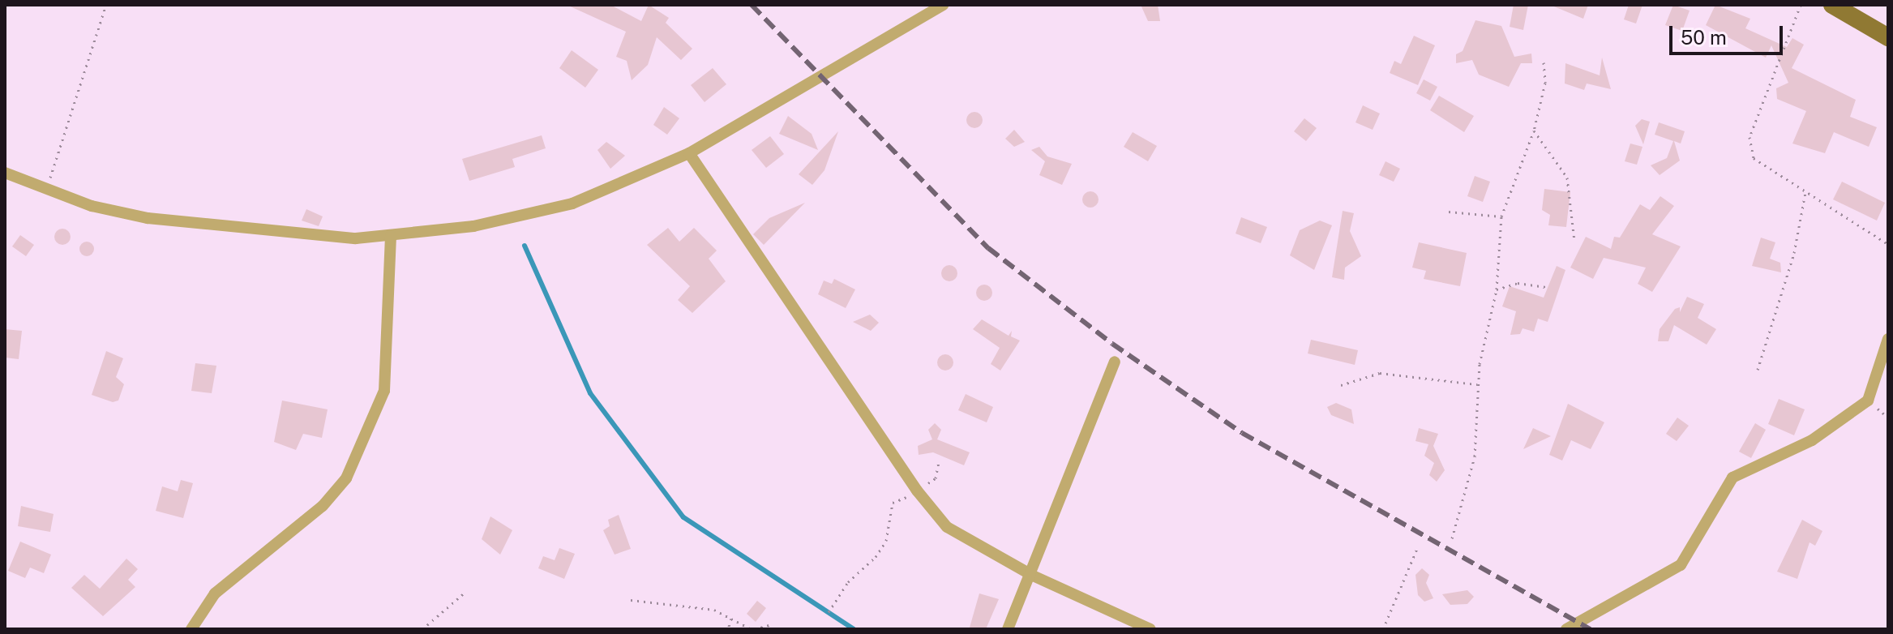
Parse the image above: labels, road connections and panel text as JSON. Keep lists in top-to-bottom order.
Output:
{
  "scale_bar": "50 m"
}
